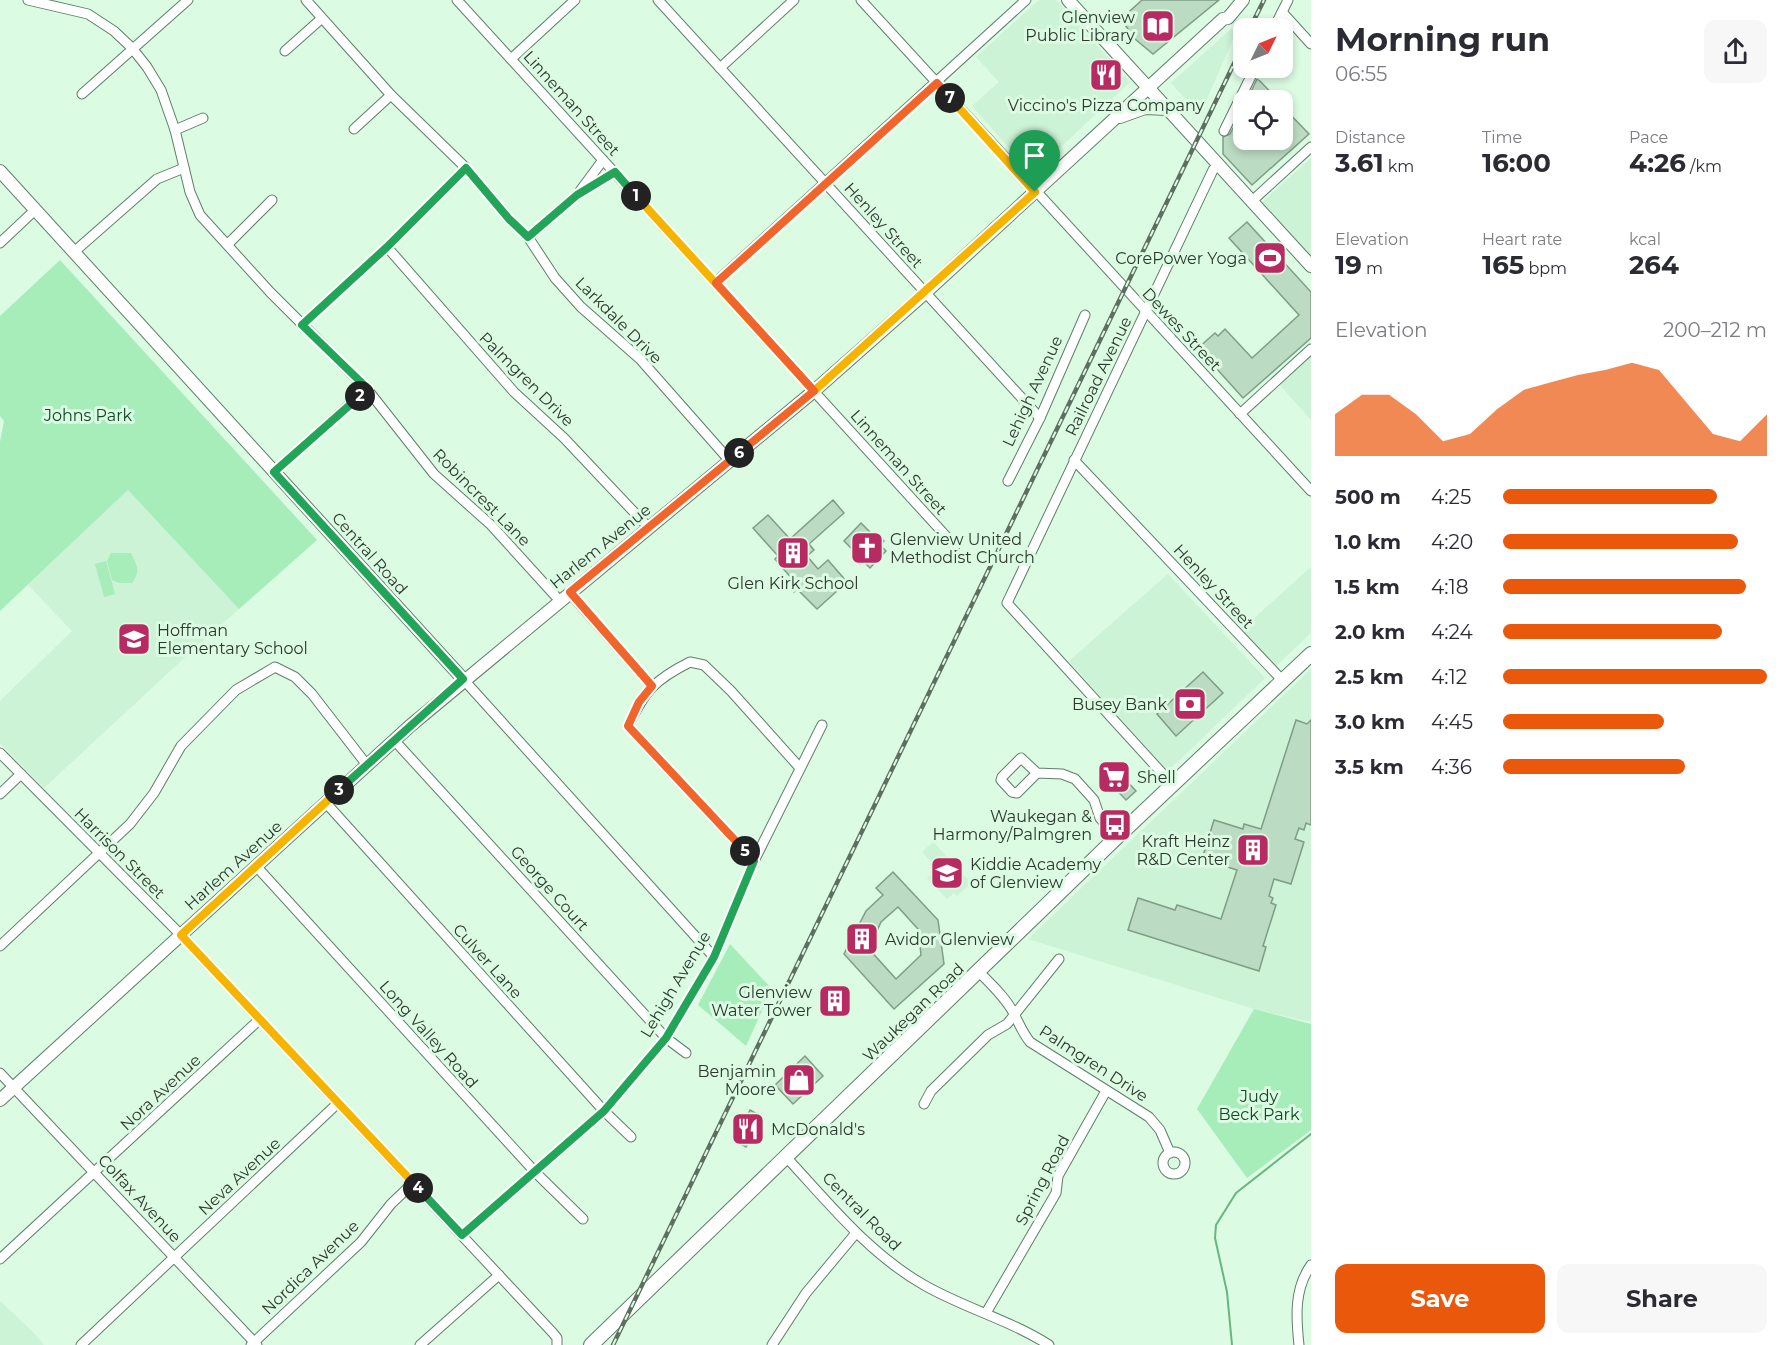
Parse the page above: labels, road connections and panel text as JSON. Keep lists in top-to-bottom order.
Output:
{
  "streets": {
    "main road": ["Harlem Avenue", "Central Road", "Waukegan Road"],
    "street": [
      "Linneman Street",
      "Henley Street",
      "Larkdale Drive",
      "Dewes Street",
      "Railroad Avenue",
      "Palmgren Drive",
      "Lehigh Avenue",
      "Robincrest Lane",
      "Harrison Street",
      "George Court",
      "Culver Lane",
      "Long Valley Road",
      "Nora Avenue",
      "Neva Avenue",
      "Spring Road",
      "Colfax Avenue",
      "Nordica Avenue"
    ]
  },
  "crossings": [
    ["Linneman Street", "Harlem Avenue"],
    ["Henley Street", "Railroad Avenue"],
    ["Henley Street", "Lehigh Avenue"],
    ["Henley Street", "Harlem Avenue"],
    ["Henley Street", "Waukegan Road"],
    ["Larkdale Drive", "Harlem Avenue"],
    ["Dewes Street", "Railroad Avenue"],
    ["Dewes Street", "Harlem Avenue"],
    ["Railroad Avenue", "Waukegan Road"],
    ["Palmgren Drive", "Harlem Avenue"],
    ["Palmgren Drive", "Waukegan Road"],
    ["Palmgren Drive", "Spring Road"],
    ["Lehigh Avenue", "Central Road"],
    ["Lehigh Avenue", "Harrison Street"],
    ["Lehigh Avenue", "George Court"],
    ["Lehigh Avenue", "Culver Lane"],
    ["Lehigh Avenue", "Long Valley Road"],
    ["Robincrest Lane", "Harlem Avenue"],
    ["Harlem Avenue", "Central Road"],
    ["Harlem Avenue", "Harrison Street"],
    ["Harlem Avenue", "George Court"],
    ["Harlem Avenue", "Culver Lane"],
    ["Harlem Avenue", "Long Valley Road"],
    ["Harlem Avenue", "Colfax Avenue"],
    ["Central Road", "Waukegan Road"],
    ["Central Road", "Spring Road"],
    ["Harrison Street", "Nora Avenue"],
    ["Harrison Street", "Neva Avenue"],
    ["Harrison Street", "Nordica Avenue"],
    ["Nora Avenue", "Colfax Avenue"],
    ["Neva Avenue", "Colfax Avenue"],
    ["Colfax Avenue", "Nordica Avenue"]
  ],
  "parks": ["Johns Park", "Judy Beck Park"],
  "places": {
    "library": ["Glenview Public Library"],
    "restaurant": ["Viccino's Pizza Company", "McDonald's"],
    "sports": ["CorePower Yoga"],
    "church": ["Glenview United Methodist Church"],
    "building": [
      "Glen Kirk School",
      "Kraft Heinz R&D Center",
      "Avidor Glenview",
      "Glenview Water Tower"
    ],
    "school or university": ["Hoffman Elementary School", "Kiddie Academy of Glenview"],
    "bank": ["Busey Bank"],
    "supermarket": ["Shell"],
    "bus stop": ["Waukegan & Harmony/Palmgren"],
    "shop": ["Benjamin Moore"]
  },
  "north": "top right",
  "page": {
    "heading": ["Morning run", "06:55"],
    "pins": [
      "7",
      "1",
      "2",
      "6",
      "3",
      "5",
      "4"
    ],
    "stats": [
      ["Distance", "3.61 km"],
      ["Time", "16:00"],
      ["Pace", "4:26 /km"],
      ["Elevation", "19 m"],
      ["Heart rate", "165 bpm"],
      ["kcal", "264"]
    ],
    "chart": ["Elevation", "200–212 m"],
    "list": [
      {
        "name": "500 m",
        "note": "4:25"
      },
      {
        "name": "1.0 km",
        "note": "4:20"
      },
      {
        "name": "1.5 km",
        "note": "4:18"
      },
      {
        "name": "2.0 km",
        "note": "4:24"
      },
      {
        "name": "2.5 km",
        "note": "4:12"
      },
      {
        "name": "3.0 km",
        "note": "4:45"
      },
      {
        "name": "3.5 km",
        "note": "4:36"
      }
    ],
    "buttons": ["Save", "Share"]
  }
}
